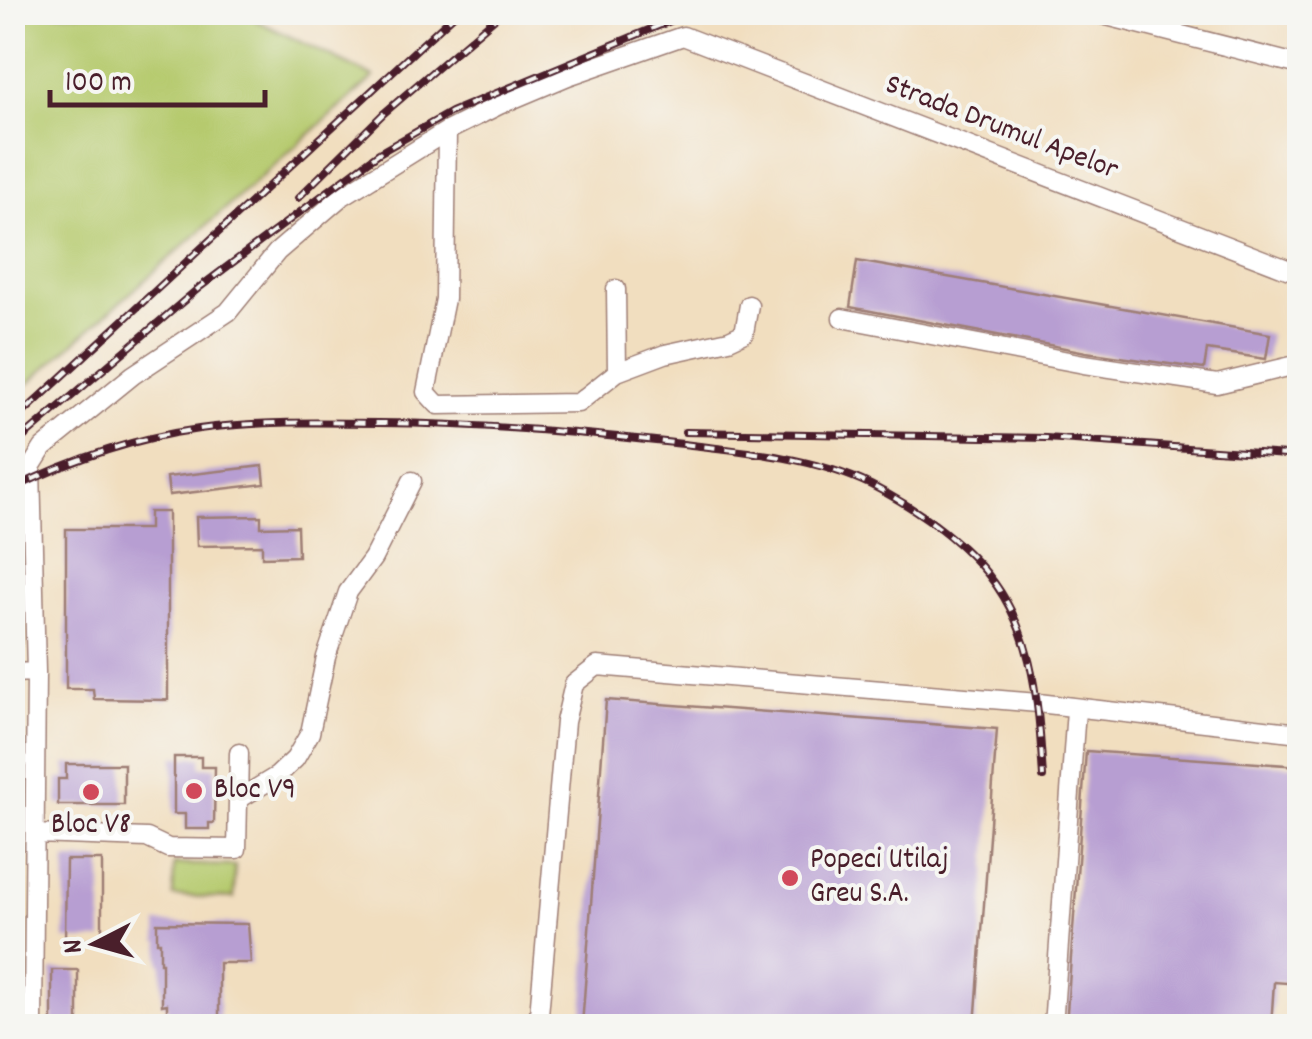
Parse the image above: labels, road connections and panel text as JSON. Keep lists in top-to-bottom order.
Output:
{
  "streets": {
    "street": ["Strada Drumul Apelor"]
  },
  "places": ["Bloc V9", "Bloc V8", "Popeci Utilaj Greu S.A."],
  "scale_bar": "100 m",
  "north": "left"
}
